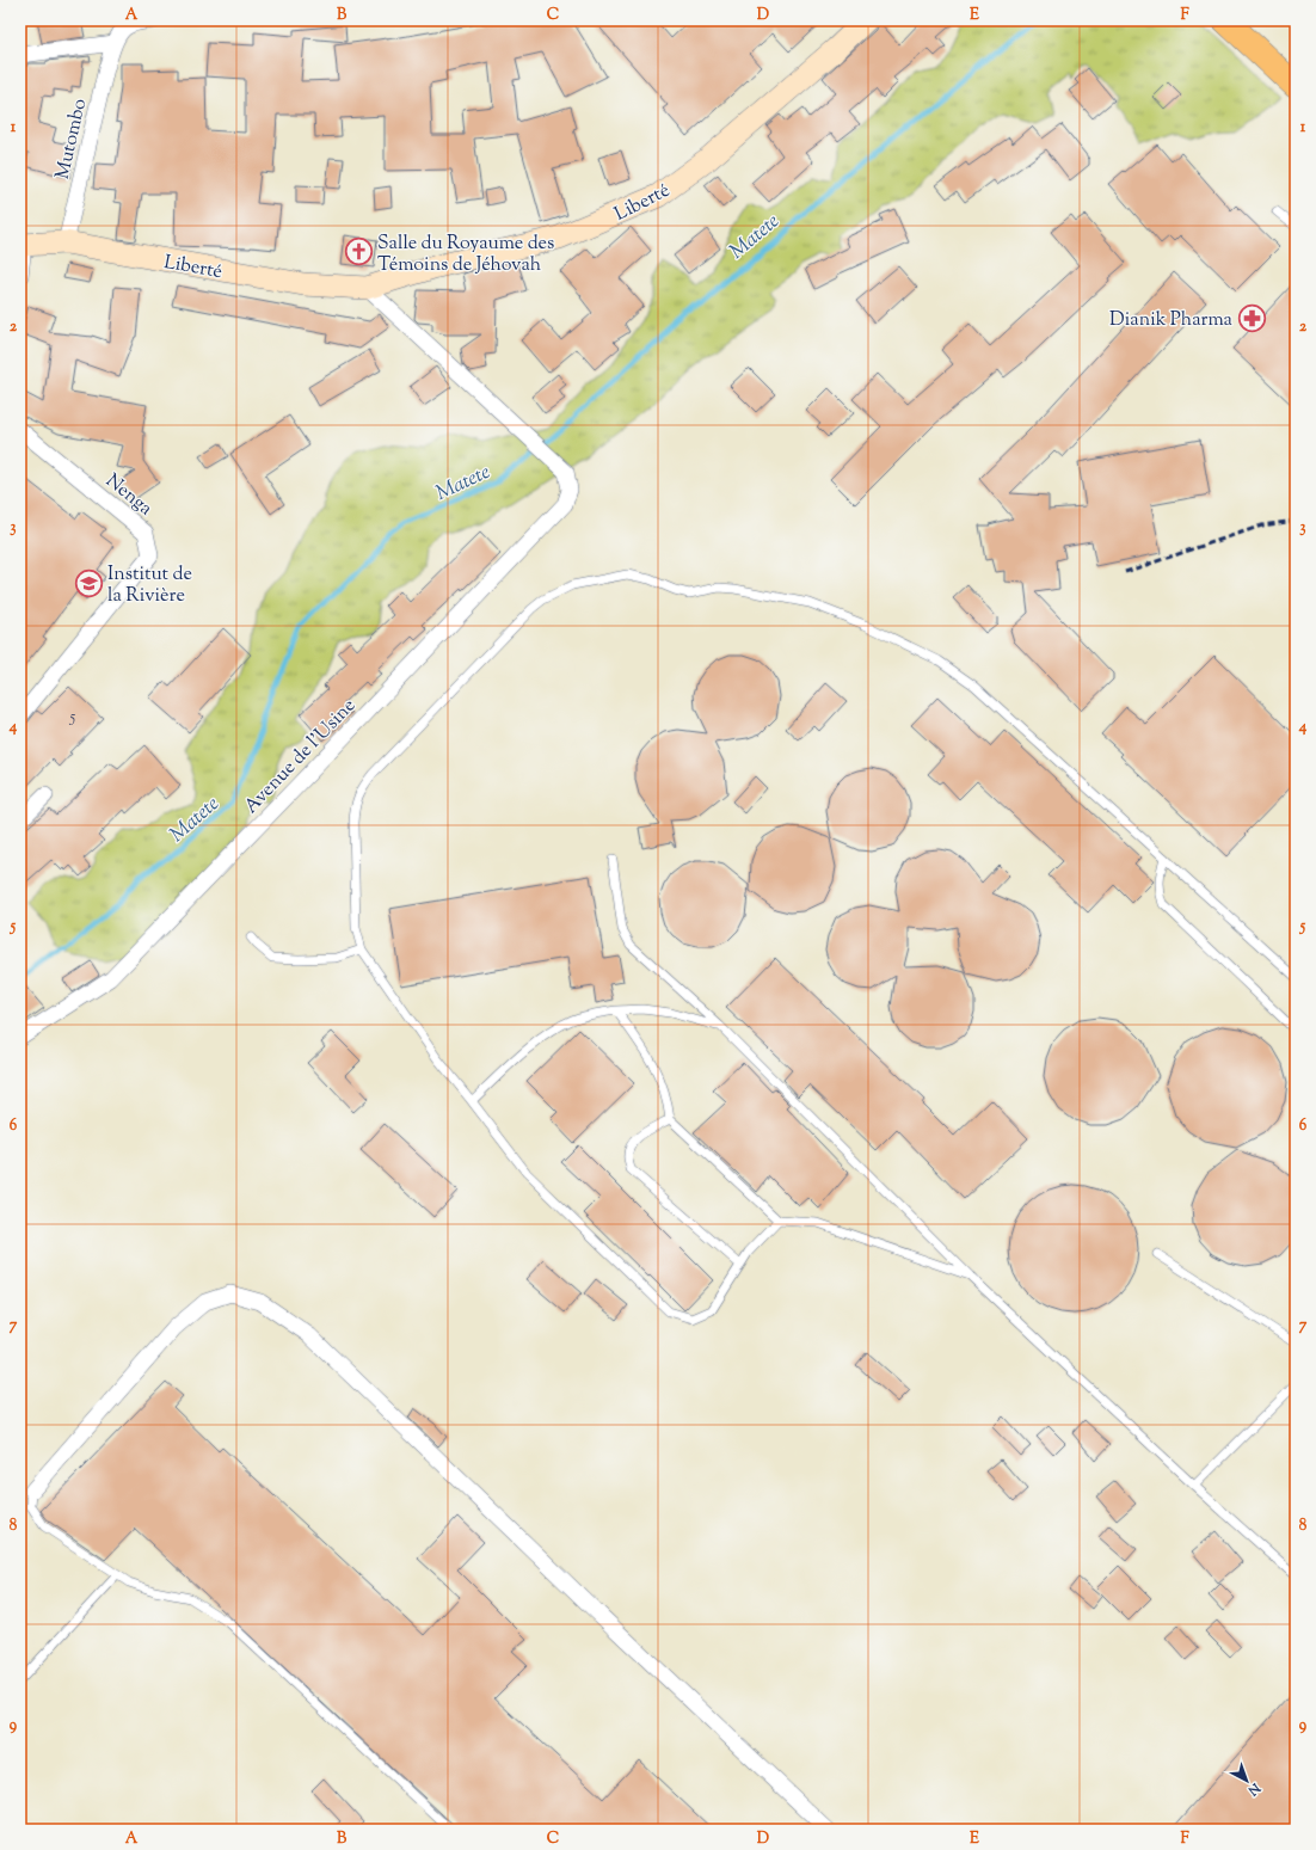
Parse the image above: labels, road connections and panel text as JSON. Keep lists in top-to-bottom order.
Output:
{
  "streets": {
    "street": [
      "Mutombo",
      "Liberté",
      "Nenga",
      "Avenue de l'Usine"
    ]
  },
  "crossings": [
    ["Mutombo", "Liberté"],
    ["Liberté", "Avenue de l'Usine"]
  ],
  "water": ["Matete"],
  "places": {
    "church": ["Salle du Royaume des Témoins de Jéhovah"],
    "pharmacy": ["Dianik Pharma"],
    "school or university": ["Institut de la Rivière"]
  },
  "house_numbers": ["5"],
  "north": "bottom right",
  "grid": {
    "columns": [
      "A",
      "B",
      "C",
      "D",
      "E",
      "F"
    ],
    "rows": [
      "1",
      "2",
      "3",
      "4",
      "5",
      "6",
      "7",
      "8",
      "9"
    ]
  }
}
